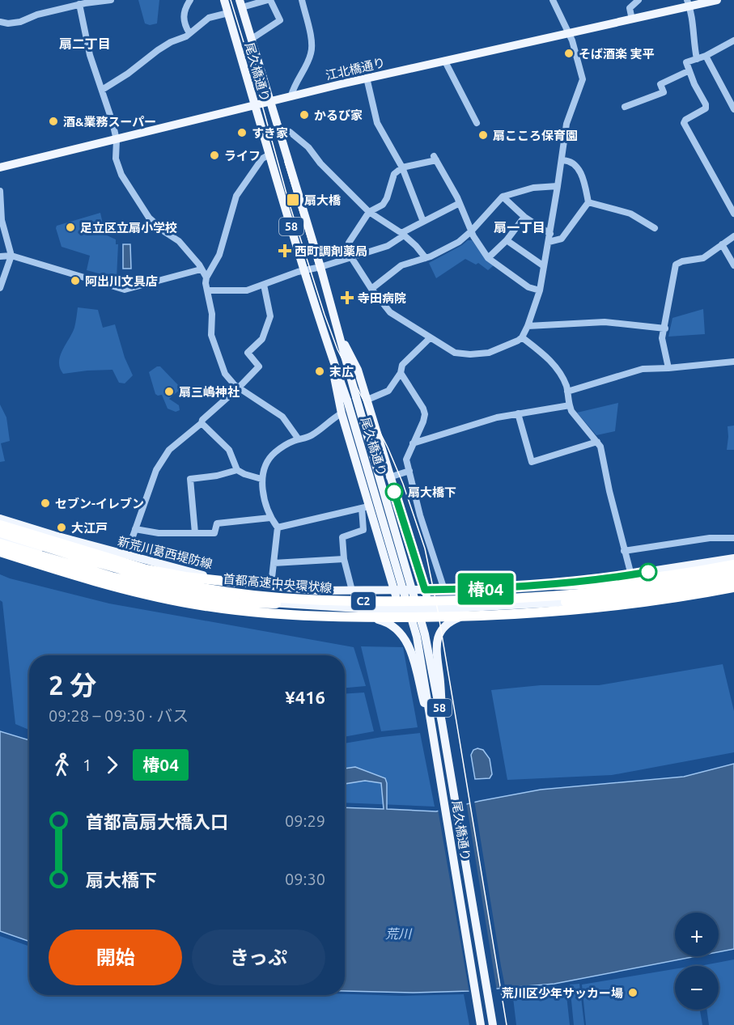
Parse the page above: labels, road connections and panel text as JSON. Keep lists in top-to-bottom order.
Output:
{
  "streets": {
    "highway": ["首都高速中央環状線", "C2"],
    "main road": [
      "江北橋通り",
      "尾久橋通り",
      "58",
      "新荒川葛西堤防線"
    ]
  },
  "crossings": [
    ["江北橋通り", "尾久橋通り"]
  ],
  "districts": ["扇二丁目", "扇一丁目"],
  "water": ["荒川"],
  "places": {
    "other": [
      "そば酒楽 実平",
      "かるび家",
      "酒&業務スーパー",
      "すき家",
      "扇こころ保育園",
      "ライフ",
      "足立区立扇小学校",
      "阿出川文具店",
      "末広",
      "扇三嶋神社",
      "扇大橋下",
      "セブン-イレブン",
      "大江戸",
      "荒川区少年サッカー場"
    ],
    "transit": ["扇大橋"],
    "health": ["西町調剤薬局", "寺田病院"]
  },
  "lines": ["bus line 椿04"],
  "page": {
    "on_map": "椿04",
    "heading": ["2 分", "09:28 – 09:30 · バス", "¥416"],
    "legs": ["1", "椿04"],
    "list": [
      {
        "name": "首都高扇大橋入口",
        "value": "09:29"
      },
      {
        "name": "扇大橋下",
        "value": "09:30"
      }
    ],
    "map_buttons": ["+", "−"],
    "buttons": ["開始", "きっぷ"]
  }
}
